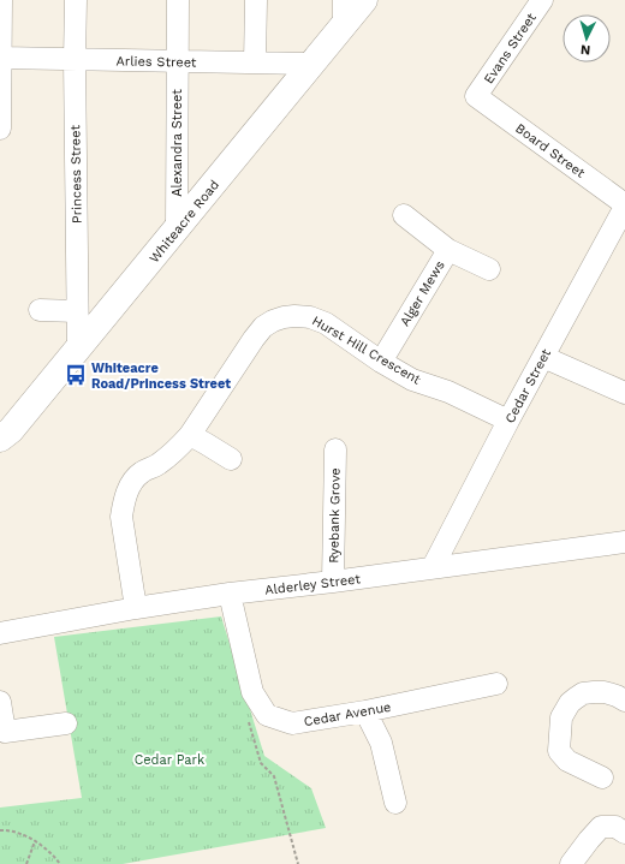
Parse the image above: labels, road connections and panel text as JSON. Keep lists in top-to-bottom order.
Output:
{
  "streets": {
    "main road": ["Whiteacre Road"],
    "street": [
      "Evans Street",
      "Arlies Street",
      "Alexandra Street",
      "Board Street",
      "Princess Street",
      "Alger Mews",
      "Hurst Hill Crescent",
      "Cedar Street",
      "Ryebank Grove",
      "Alderley Street",
      "Cedar Avenue"
    ]
  },
  "crossings": [
    ["Evans Street", "Board Street"],
    ["Arlies Street", "Alexandra Street"],
    ["Arlies Street", "Princess Street"],
    ["Arlies Street", "Whiteacre Road"],
    ["Alexandra Street", "Whiteacre Road"],
    ["Board Street", "Cedar Street"],
    ["Princess Street", "Whiteacre Road"],
    ["Alger Mews", "Hurst Hill Crescent"],
    ["Hurst Hill Crescent", "Cedar Street"],
    ["Hurst Hill Crescent", "Alderley Street"],
    ["Cedar Street", "Alderley Street"],
    ["Ryebank Grove", "Alderley Street"],
    ["Alderley Street", "Cedar Avenue"]
  ],
  "parks": ["Cedar Park"],
  "places": {
    "bus stop": ["Whiteacre Road/Princess Street"]
  },
  "north": "bottom"
}
